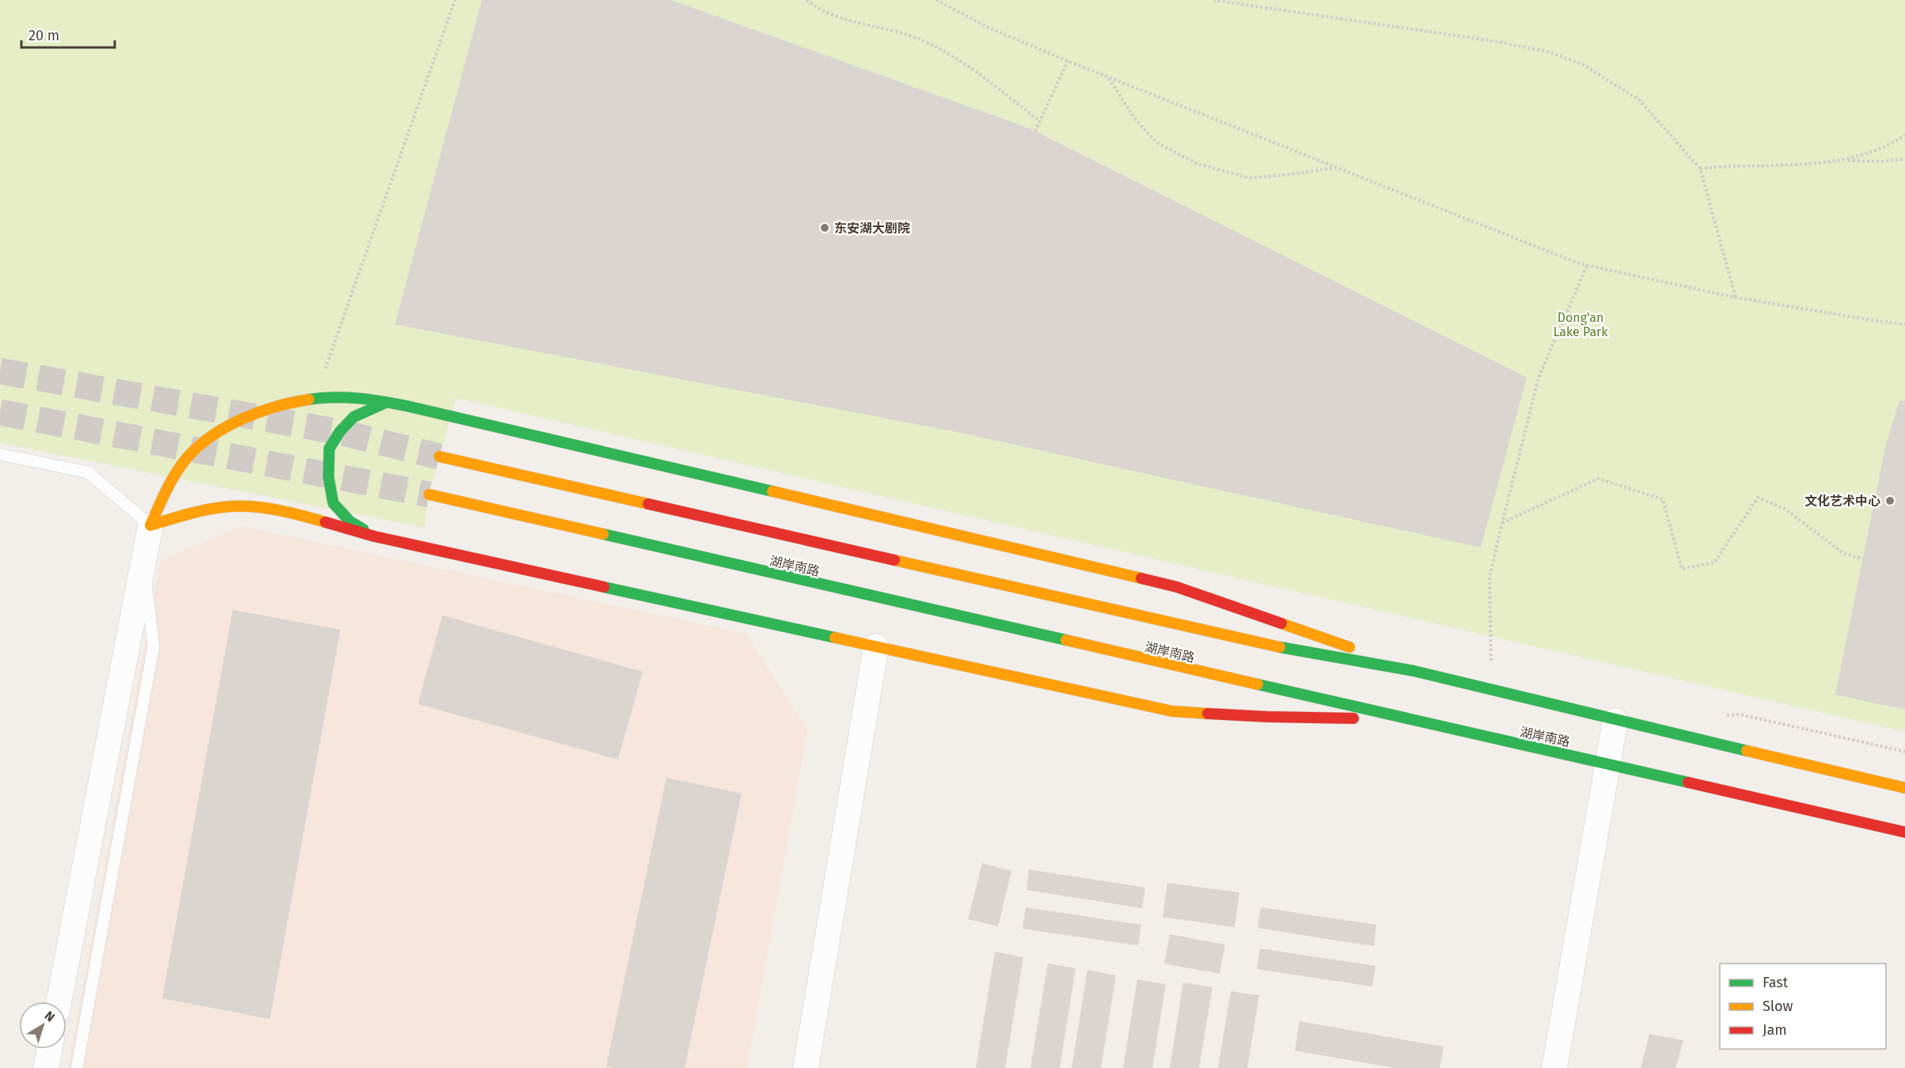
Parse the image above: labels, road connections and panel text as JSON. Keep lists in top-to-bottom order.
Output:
{
  "streets": {
    "main road": ["湖岸南路"]
  },
  "parks": ["Dong'an Lake Park"],
  "places": ["东安湖大剧院", "文化艺术中心"],
  "legend": ["Fast", "Slow", "Jam"],
  "scale_bar": "20 m",
  "north": "top right"
}
